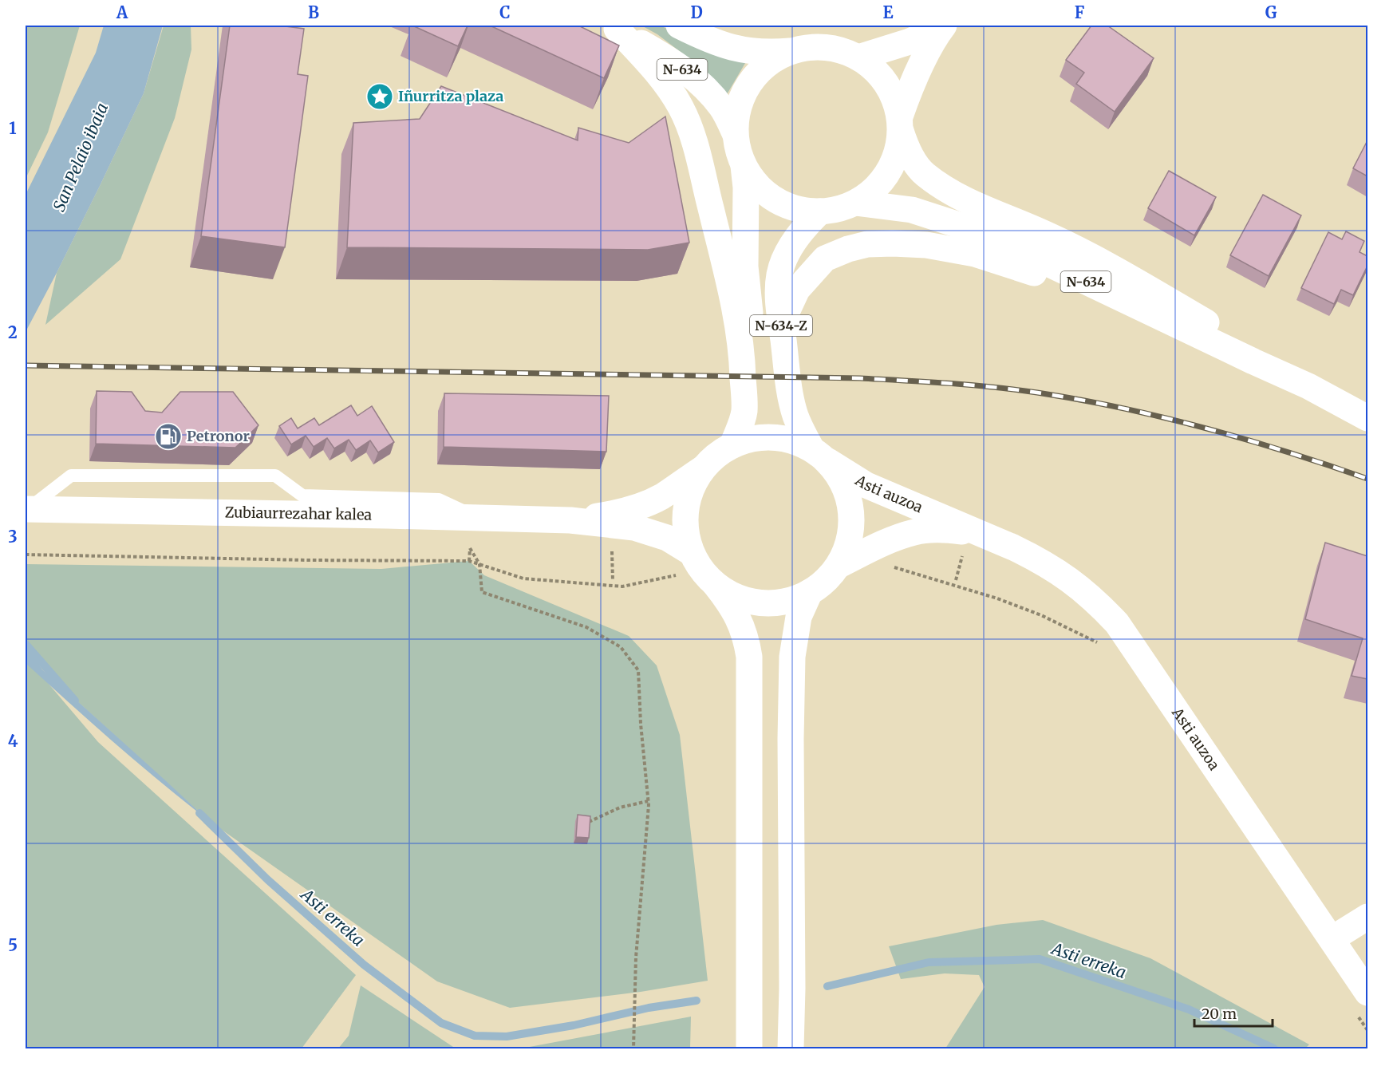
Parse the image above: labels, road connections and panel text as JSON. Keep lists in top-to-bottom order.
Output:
{
  "streets": {
    "main road": [
      "N-634",
      "N-634-Z",
      "Asti auzoa",
      "Zubiaurrezahar kalea"
    ]
  },
  "crossings": [
    ["N-634", "N-634-Z"],
    ["N-634-Z", "Asti auzoa"],
    ["N-634-Z", "Zubiaurrezahar kalea"],
    ["Asti auzoa", "Zubiaurrezahar kalea"]
  ],
  "water": ["San Pelaio ibaia", "Asti erreka"],
  "places": {
    "place": ["Iñurritza plaza"],
    "fuel station": ["Petronor"]
  },
  "scale_bar": "20 m",
  "grid": {
    "columns": [
      "A",
      "B",
      "C",
      "D",
      "E",
      "F",
      "G"
    ],
    "rows": [
      "1",
      "2",
      "3",
      "4",
      "5"
    ]
  }
}
